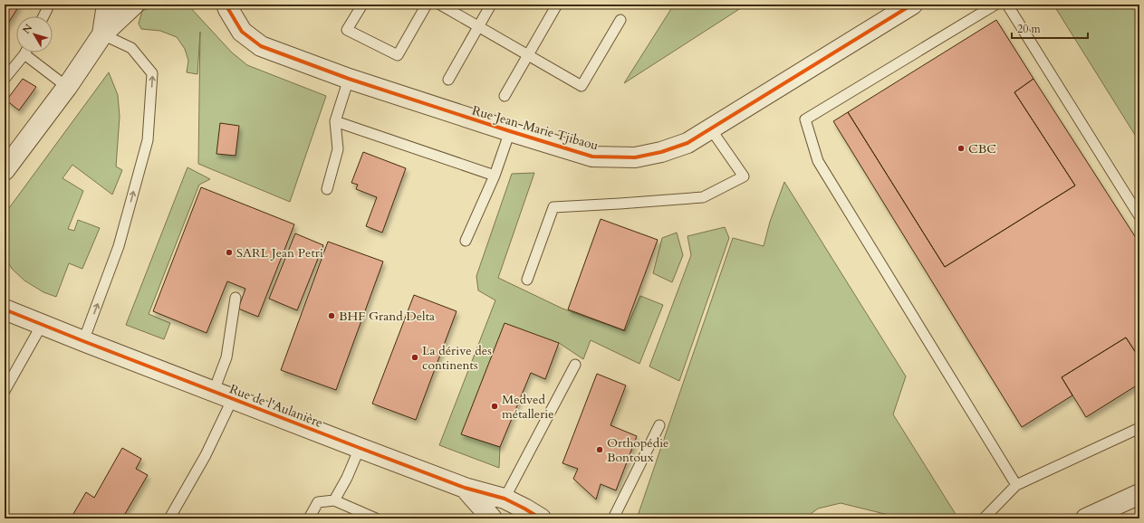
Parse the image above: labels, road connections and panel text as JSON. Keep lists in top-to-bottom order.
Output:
{
  "streets": {
    "street": ["Rue Jean-Marie Tjibaou", "Rue de l'Aulanière"]
  },
  "places": [
    "CBC",
    "SARL Jean Petri",
    "BHF Grand Delta",
    "La dérive des continents",
    "Medved métallerie",
    "Orthopédie Bontoux"
  ],
  "scale_bar": "20 m",
  "north": "top left"
}
